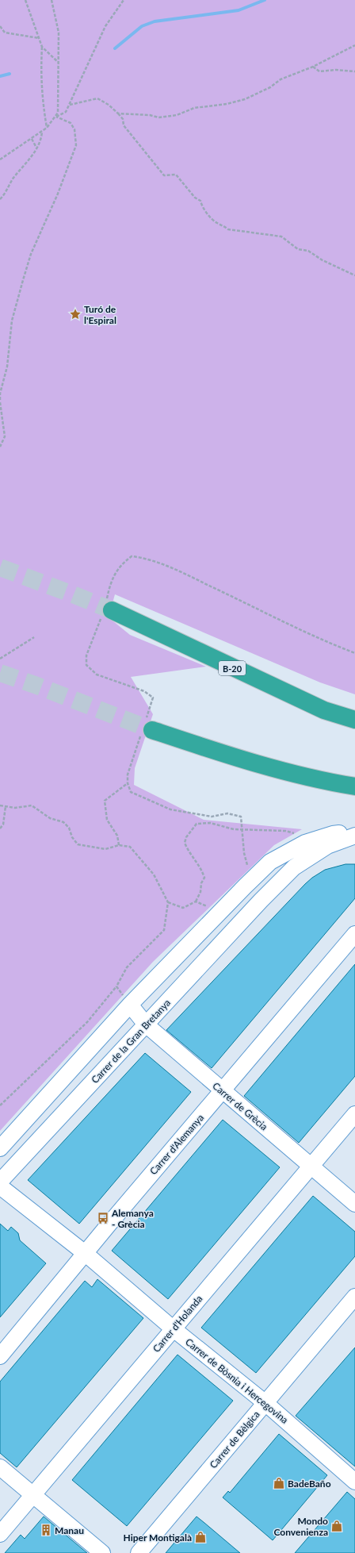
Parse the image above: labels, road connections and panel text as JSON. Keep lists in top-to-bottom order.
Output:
{
  "streets": {
    "highway": ["B-20"],
    "street": [
      "Carrer de la Gran Bretanya",
      "Carrer de Grècia",
      "Carrer d'Alemanya",
      "Carrer d'Holanda",
      "Carrer de Bòsnia i Hercegovina",
      "Carrer de Bèlgica"
    ]
  },
  "crossings": [
    ["Carrer de la Gran Bretanya", "Carrer de Grècia"],
    ["Carrer de Grècia", "Carrer d'Alemanya"],
    ["Carrer de Grècia", "Carrer d'Holanda"],
    ["Carrer d'Alemanya", "Carrer de Bòsnia i Hercegovina"],
    ["Carrer d'Holanda", "Carrer de Bòsnia i Hercegovina"],
    ["Carrer de Bòsnia i Hercegovina", "Carrer de Bèlgica"]
  ],
  "places": {
    "place": ["Turó de l'Espiral"],
    "bus stop": ["Alemanya - Grècia"],
    "shop": ["BadeBaño", "Mondo Convenienza", "Hiper Montigalà"],
    "building": ["Manau"]
  }
}
